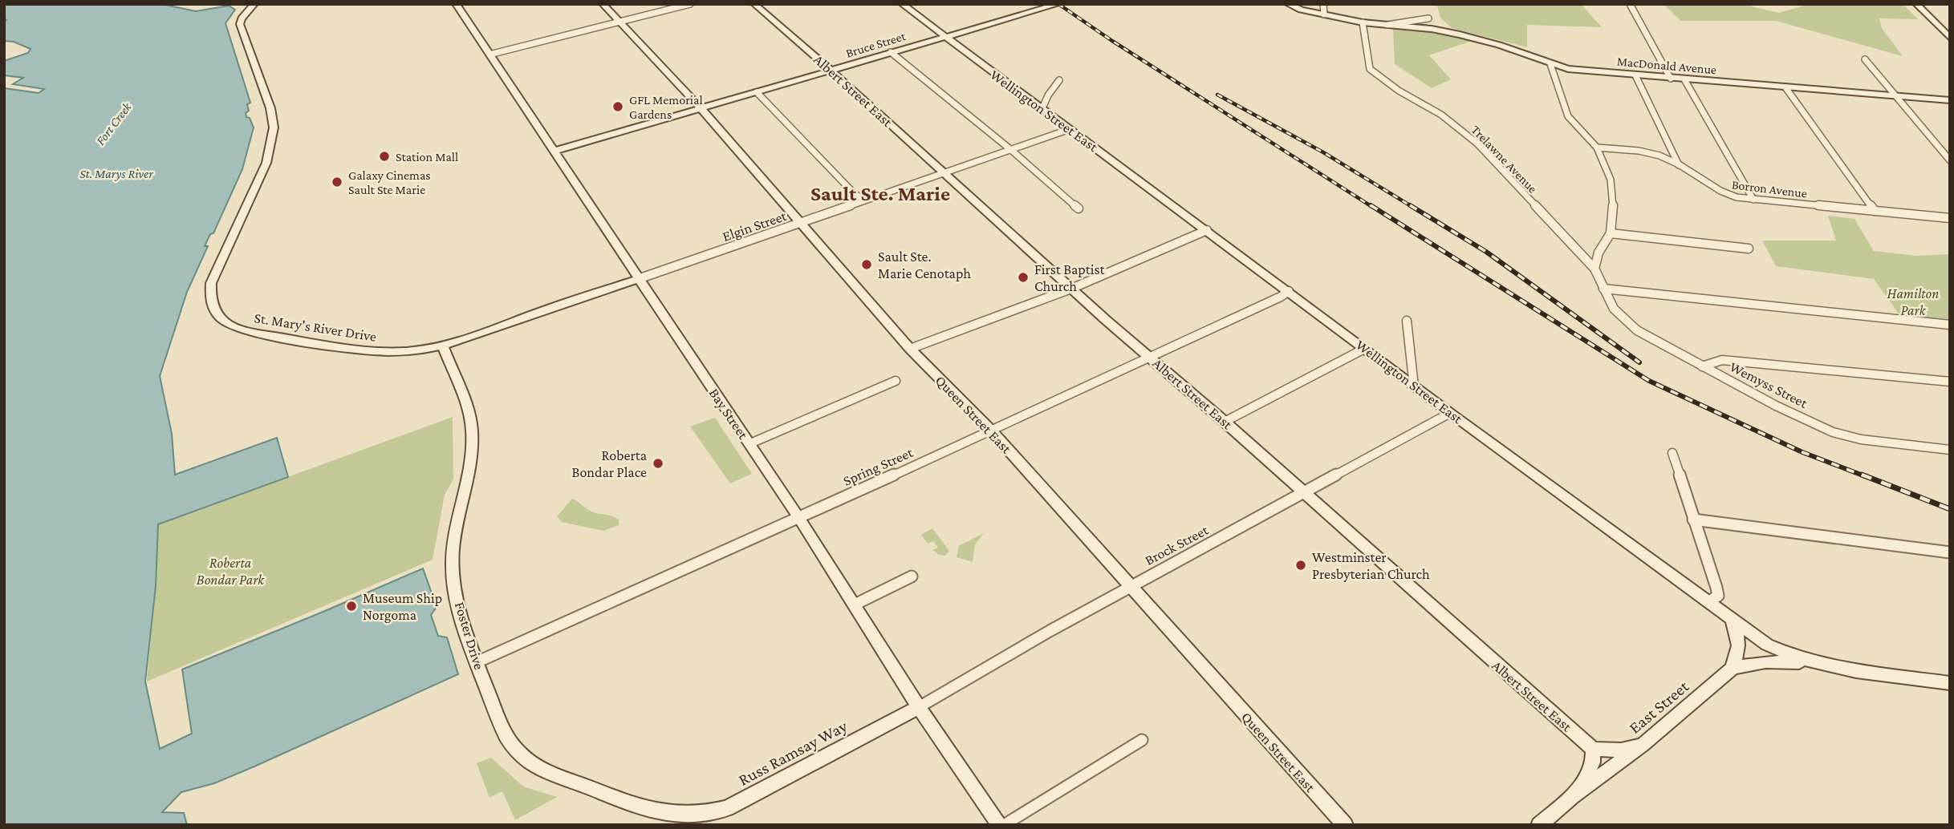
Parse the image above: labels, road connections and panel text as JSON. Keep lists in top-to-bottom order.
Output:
{
  "streets": {
    "main road": [
      "Bruce Street",
      "MacDonald Avenue",
      "Albert Street East",
      "Wellington Street East",
      "St. Mary's River Drive",
      "Bay Street",
      "Queen Street East",
      "Foster Drive",
      "East Street",
      "Russ Ramsay Way"
    ],
    "street": [
      "Trelawne Avenue",
      "Borron Avenue",
      "Elgin Street",
      "Wemyss Street",
      "Spring Street",
      "Brock Street"
    ]
  },
  "crossings": [
    ["Bruce Street", "Albert Street East"],
    ["Bruce Street", "Wellington Street East"],
    ["Bruce Street", "Bay Street"],
    ["Bruce Street", "Queen Street East"],
    ["MacDonald Avenue", "Trelawne Avenue"],
    ["Albert Street East", "Elgin Street"],
    ["Albert Street East", "Spring Street"],
    ["Albert Street East", "Brock Street"],
    ["Wellington Street East", "Elgin Street"],
    ["Wellington Street East", "Spring Street"],
    ["Wellington Street East", "Brock Street"],
    ["Wellington Street East", "East Street"],
    ["Trelawne Avenue", "Wemyss Street"],
    ["Elgin Street", "St. Mary's River Drive"],
    ["Elgin Street", "Bay Street"],
    ["Elgin Street", "Queen Street East"],
    ["St. Mary's River Drive", "Bay Street"],
    ["St. Mary's River Drive", "Foster Drive"],
    ["Bay Street", "Spring Street"],
    ["Bay Street", "Brock Street"],
    ["Bay Street", "Russ Ramsay Way"],
    ["Queen Street East", "Spring Street"],
    ["Queen Street East", "Brock Street"],
    ["Spring Street", "Foster Drive"],
    ["Brock Street", "Russ Ramsay Way"],
    ["Foster Drive", "Russ Ramsay Way"]
  ],
  "districts": ["Sault Ste. Marie"],
  "water": ["Fort Creek", "St. Marys River"],
  "parks": ["Hamilton Park", "Roberta Bondar Park"],
  "places": [
    "GFL Memorial Gardens",
    "Station Mall",
    "Galaxy Cinemas Sault Ste Marie",
    "Sault Ste. Marie Cenotaph",
    "First Baptist Church",
    "Roberta Bondar Place",
    "Westminster Presbyterian Church",
    "Museum Ship Norgoma"
  ]
}
